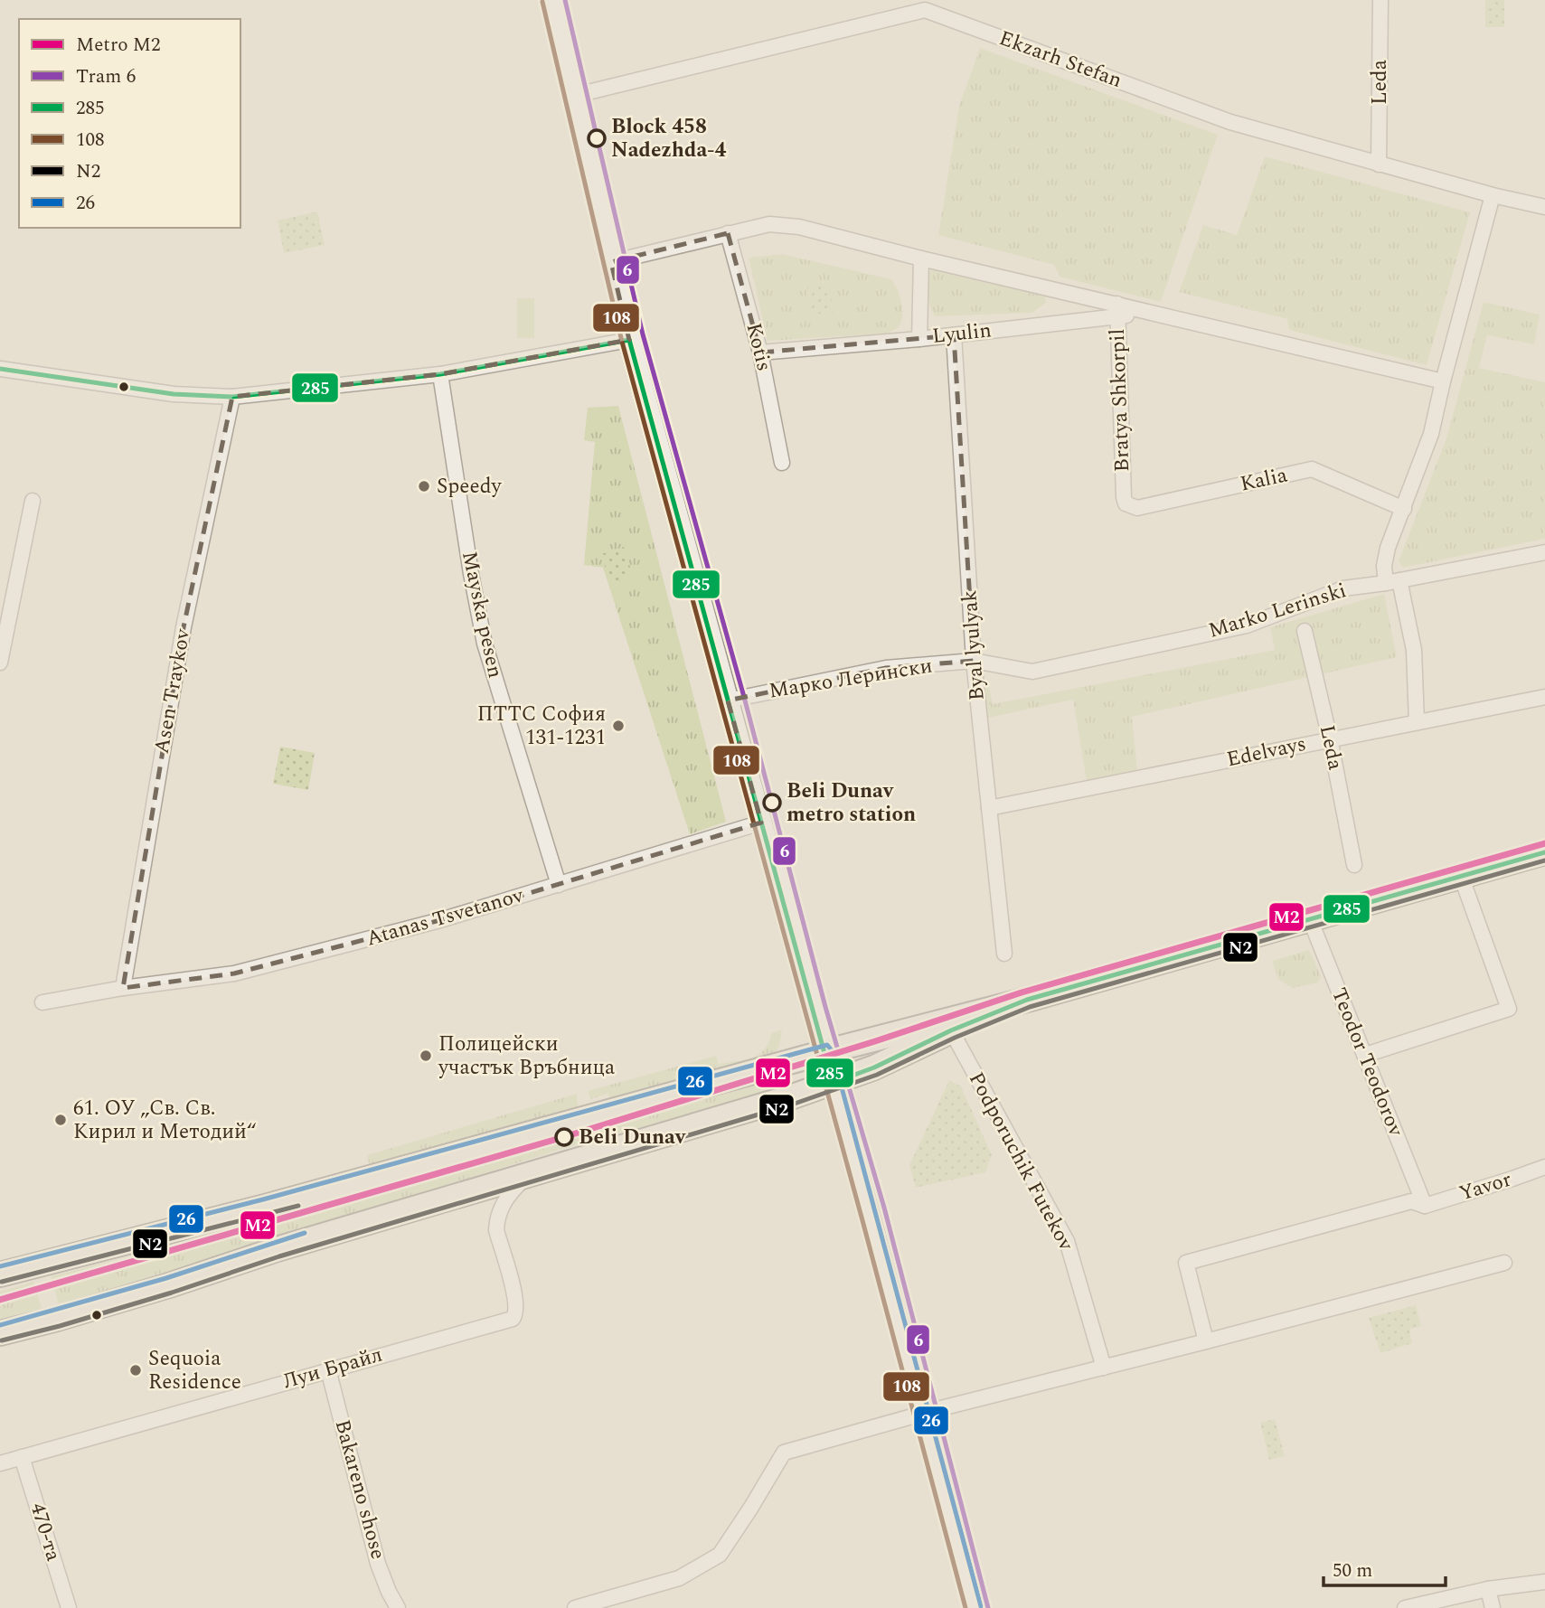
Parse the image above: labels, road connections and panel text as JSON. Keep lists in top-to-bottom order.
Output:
{
  "streets": {
    "street": [
      "Ekzarh Stefan",
      "Leda",
      "Lyulin",
      "Kotis",
      "Bratya Shkorpil",
      "Kalia",
      "Marko Lerinski",
      "Mayska pesen",
      "Byal lyulyak",
      "Марко Лерински",
      "Asen Traykov",
      "Edelvays",
      "Atanas Tsvetanov",
      "Teodor Teodorov",
      "Podporuchik Futekov",
      "Yavor",
      "Луи Брайл",
      "Bakareno shose",
      "470-та"
    ]
  },
  "crossings": [
    ["Ekzarh Stefan", "Leda"],
    ["Leda", "Edelvays"],
    ["Lyulin", "Kotis"],
    ["Lyulin", "Bratya Shkorpil"],
    ["Lyulin", "Byal lyulyak"],
    ["Bratya Shkorpil", "Kalia"],
    ["Marko Lerinski", "Byal lyulyak"],
    ["Marko Lerinski", "Марко Лерински"],
    ["Mayska pesen", "Atanas Tsvetanov"],
    ["Byal lyulyak", "Марко Лерински"],
    ["Byal lyulyak", "Edelvays"],
    ["Asen Traykov", "Atanas Tsvetanov"],
    ["Teodor Teodorov", "Yavor"],
    ["Луи Брайл", "Bakareno shose"],
    ["Луи Брайл", "470-та"]
  ],
  "places": [
    "Block 458 Nadezhda-4",
    "Speedy",
    "ПТТС София 131-1231",
    "Beli Dunav metro station",
    "Полицейски участък Връбница",
    "61. ОУ „Св. Св. Кирил и Методий“",
    "Beli Dunav",
    "Sequoia Residence"
  ],
  "lines": [
    "tram line 6",
    "transit line 108",
    "transit line 285",
    "metro line M2",
    "transit line N2",
    "transit line 26"
  ],
  "legend": [
    "Metro M2",
    "Tram 6",
    "285",
    "108",
    "N2",
    "26"
  ],
  "scale_bar": "50 m"
}
